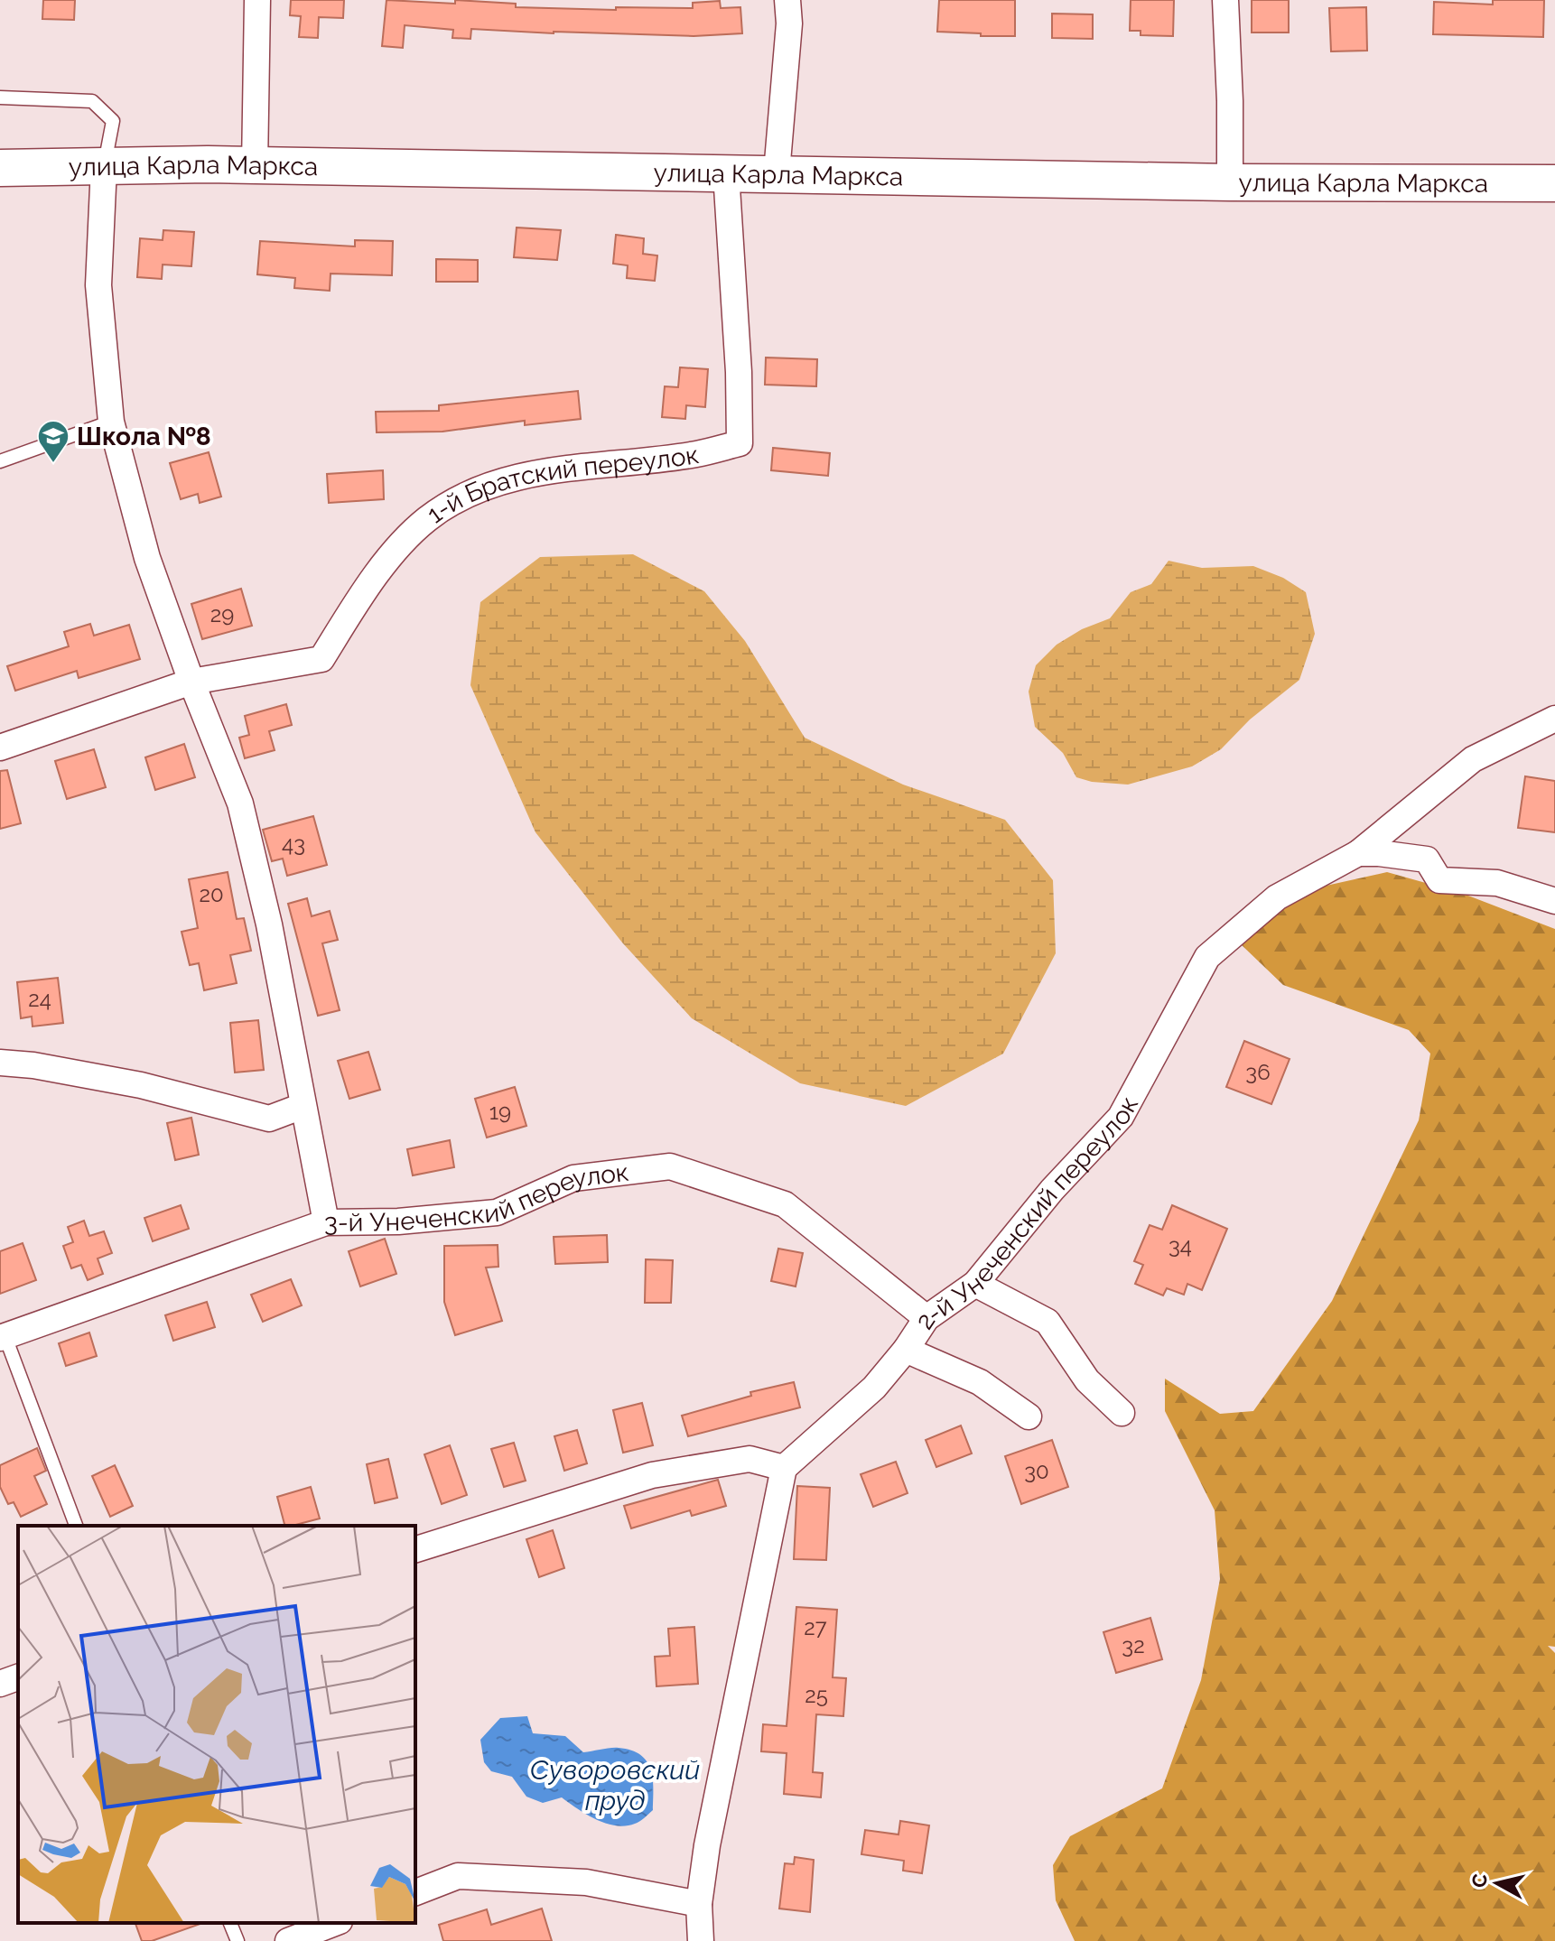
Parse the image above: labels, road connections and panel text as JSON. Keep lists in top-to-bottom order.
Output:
{
  "streets": {
    "main road": ["улица Карла Маркса"],
    "street": ["1-й Братский переулок", "3-й Унеченский переулок", "2-й Унеченский переулок"]
  },
  "crossings": [
    ["улица Карла Маркса", "1-й Братский переулок"],
    ["3-й Унеченский переулок", "2-й Унеченский переулок"]
  ],
  "water": ["Суворовский пруд"],
  "places": {
    "school or university": ["Школа №8"]
  },
  "house_numbers": [
    "29",
    "43",
    "20",
    "24",
    "36",
    "19",
    "34",
    "30",
    "27",
    "32",
    "25"
  ],
  "north": "left"
}
